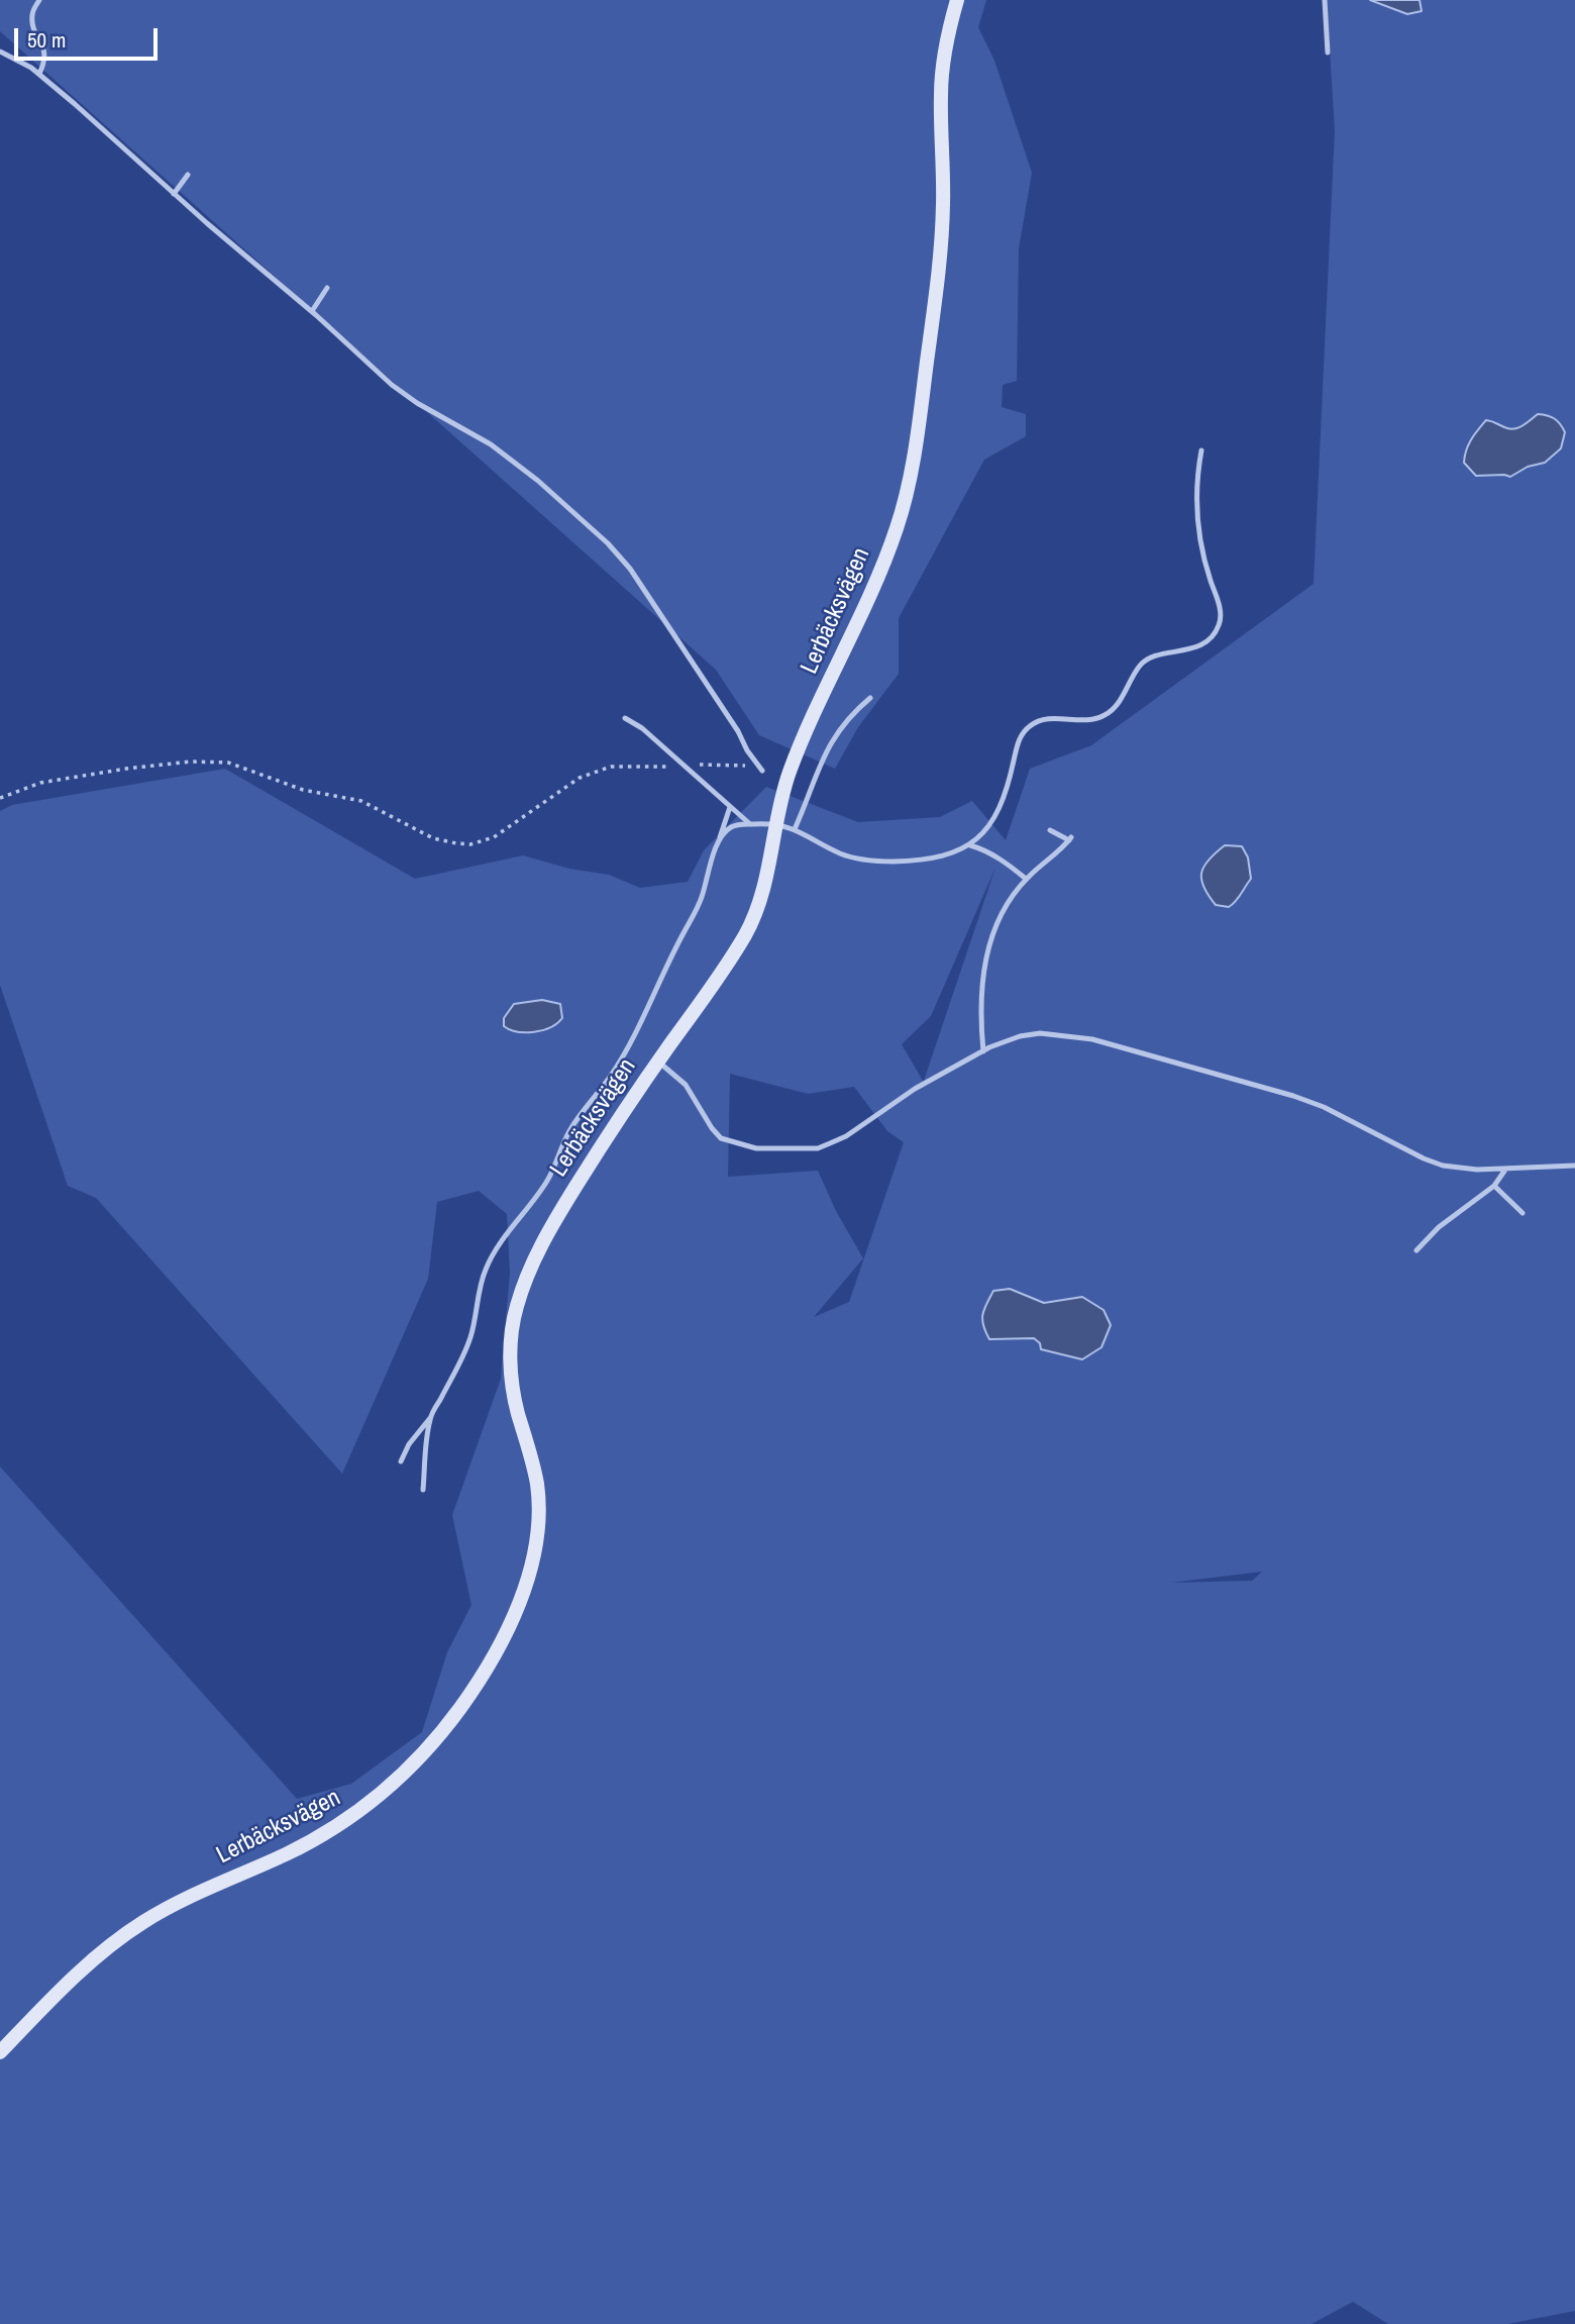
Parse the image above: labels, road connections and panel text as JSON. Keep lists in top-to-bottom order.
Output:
{
  "streets": {
    "street": ["Lerbäcksvägen"]
  },
  "scale_bar": "50 m"
}
